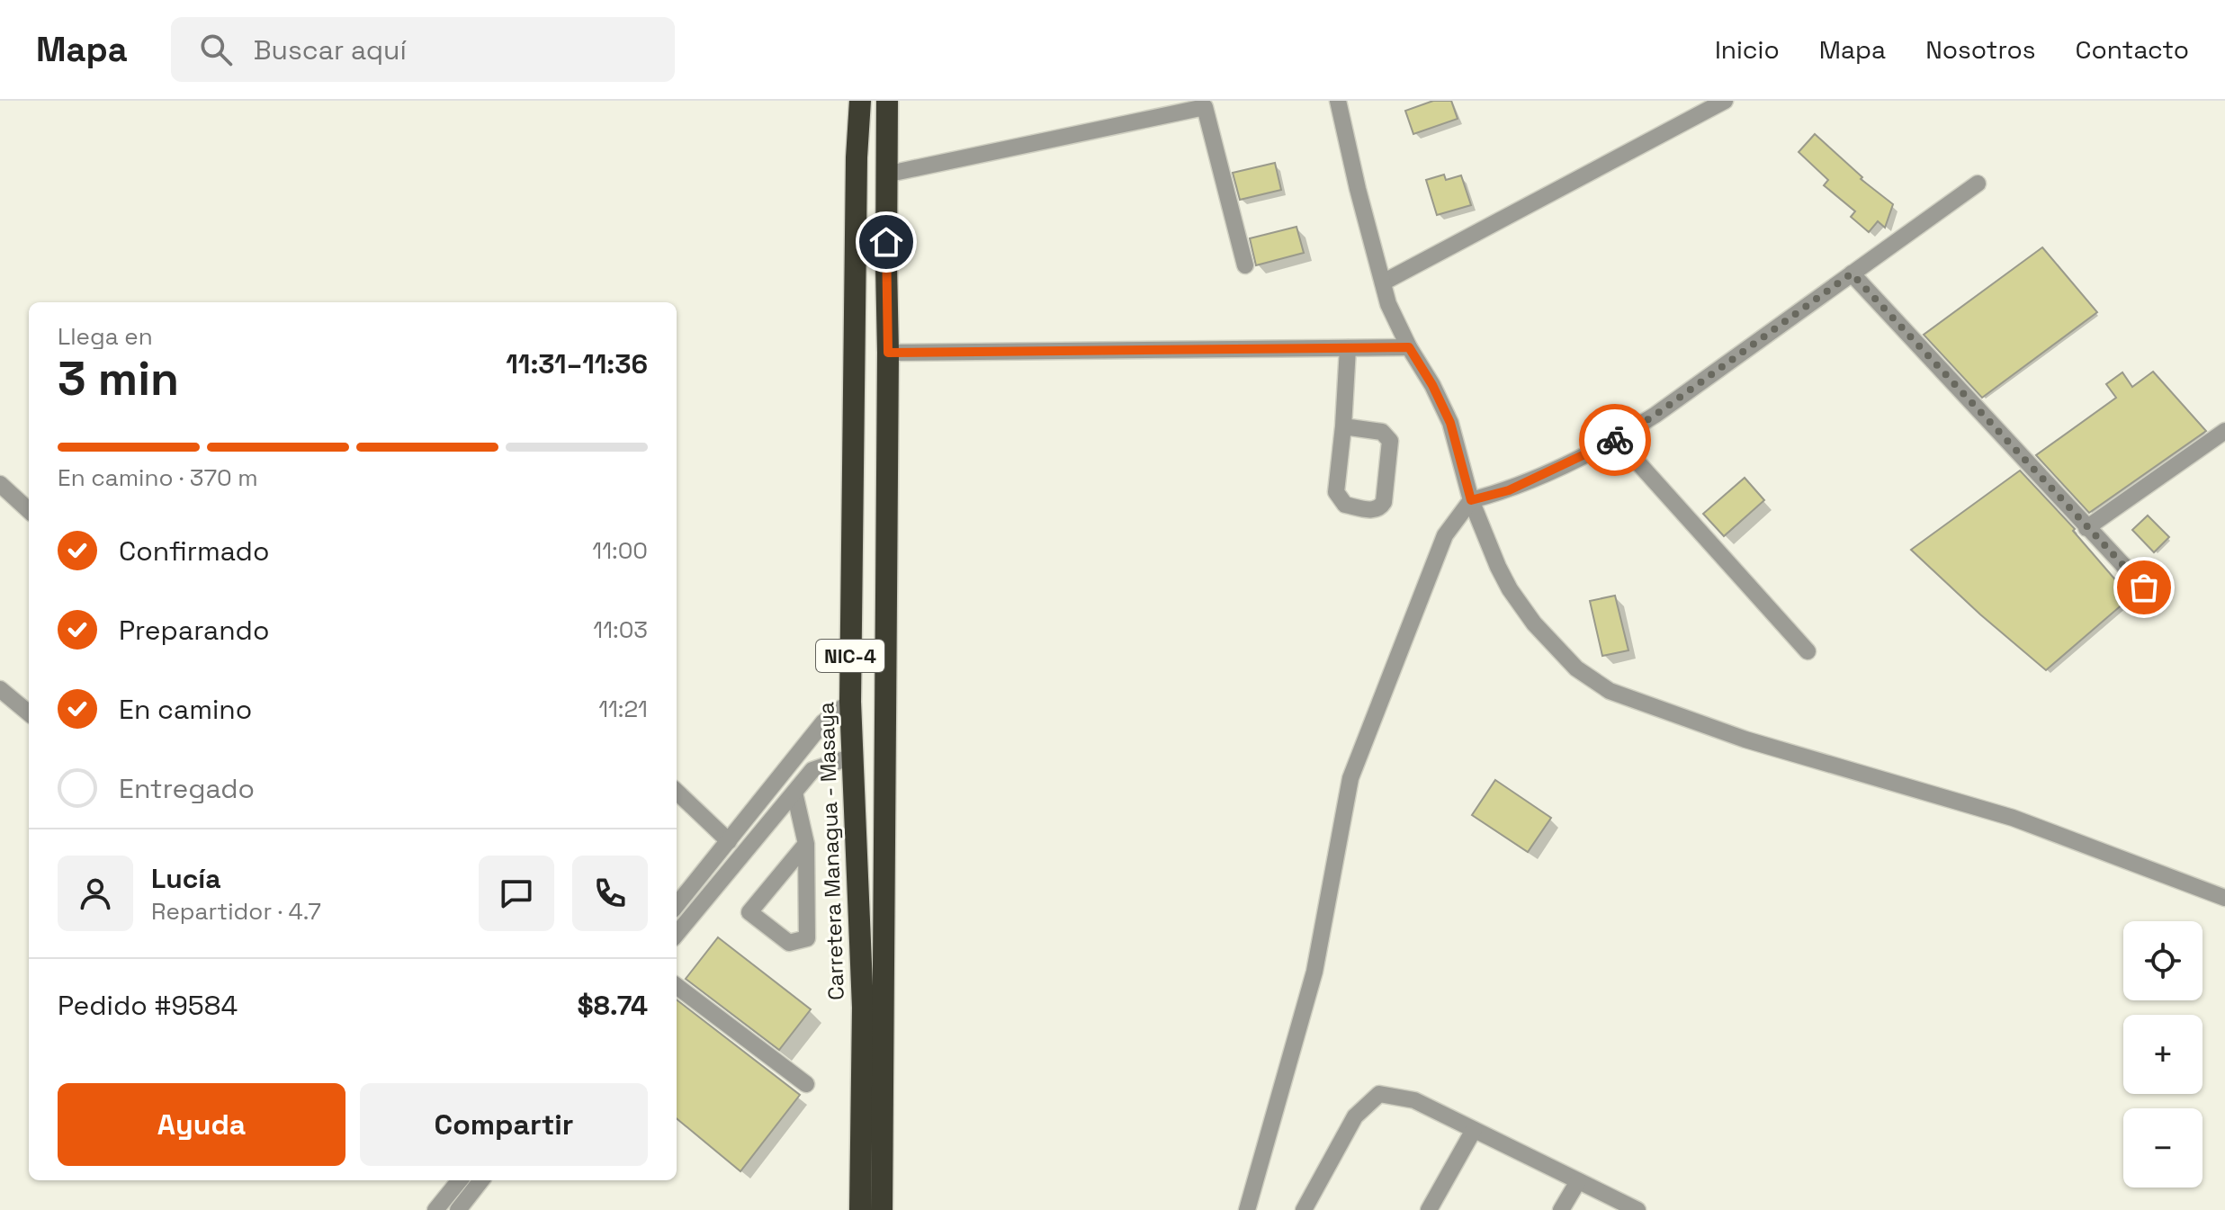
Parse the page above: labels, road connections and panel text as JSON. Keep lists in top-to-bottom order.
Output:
{
  "streets": {
    "highway": ["NIC-4", "Carretera Managua - Masaya"]
  },
  "page": {
    "header": "Mapa",
    "search": "Buscar aquí",
    "nav": [
      "Inicio",
      "Mapa",
      "Nosotros",
      "Contacto"
    ],
    "heading": ["3 min", "Llega en", "11:31–11:36"],
    "panel": [
      "Lucía",
      "Repartidor · 4.7",
      "Pedido #9584",
      "$8.74"
    ],
    "bar": "En camino · 370 m",
    "list": [
      ["Confirmado", "11:00"],
      ["Preparando", "11:03"],
      ["En camino", "11:21"],
      "Entregado"
    ],
    "map_buttons": ["+", "−"],
    "buttons": ["Ayuda", "Compartir"]
  }
}
